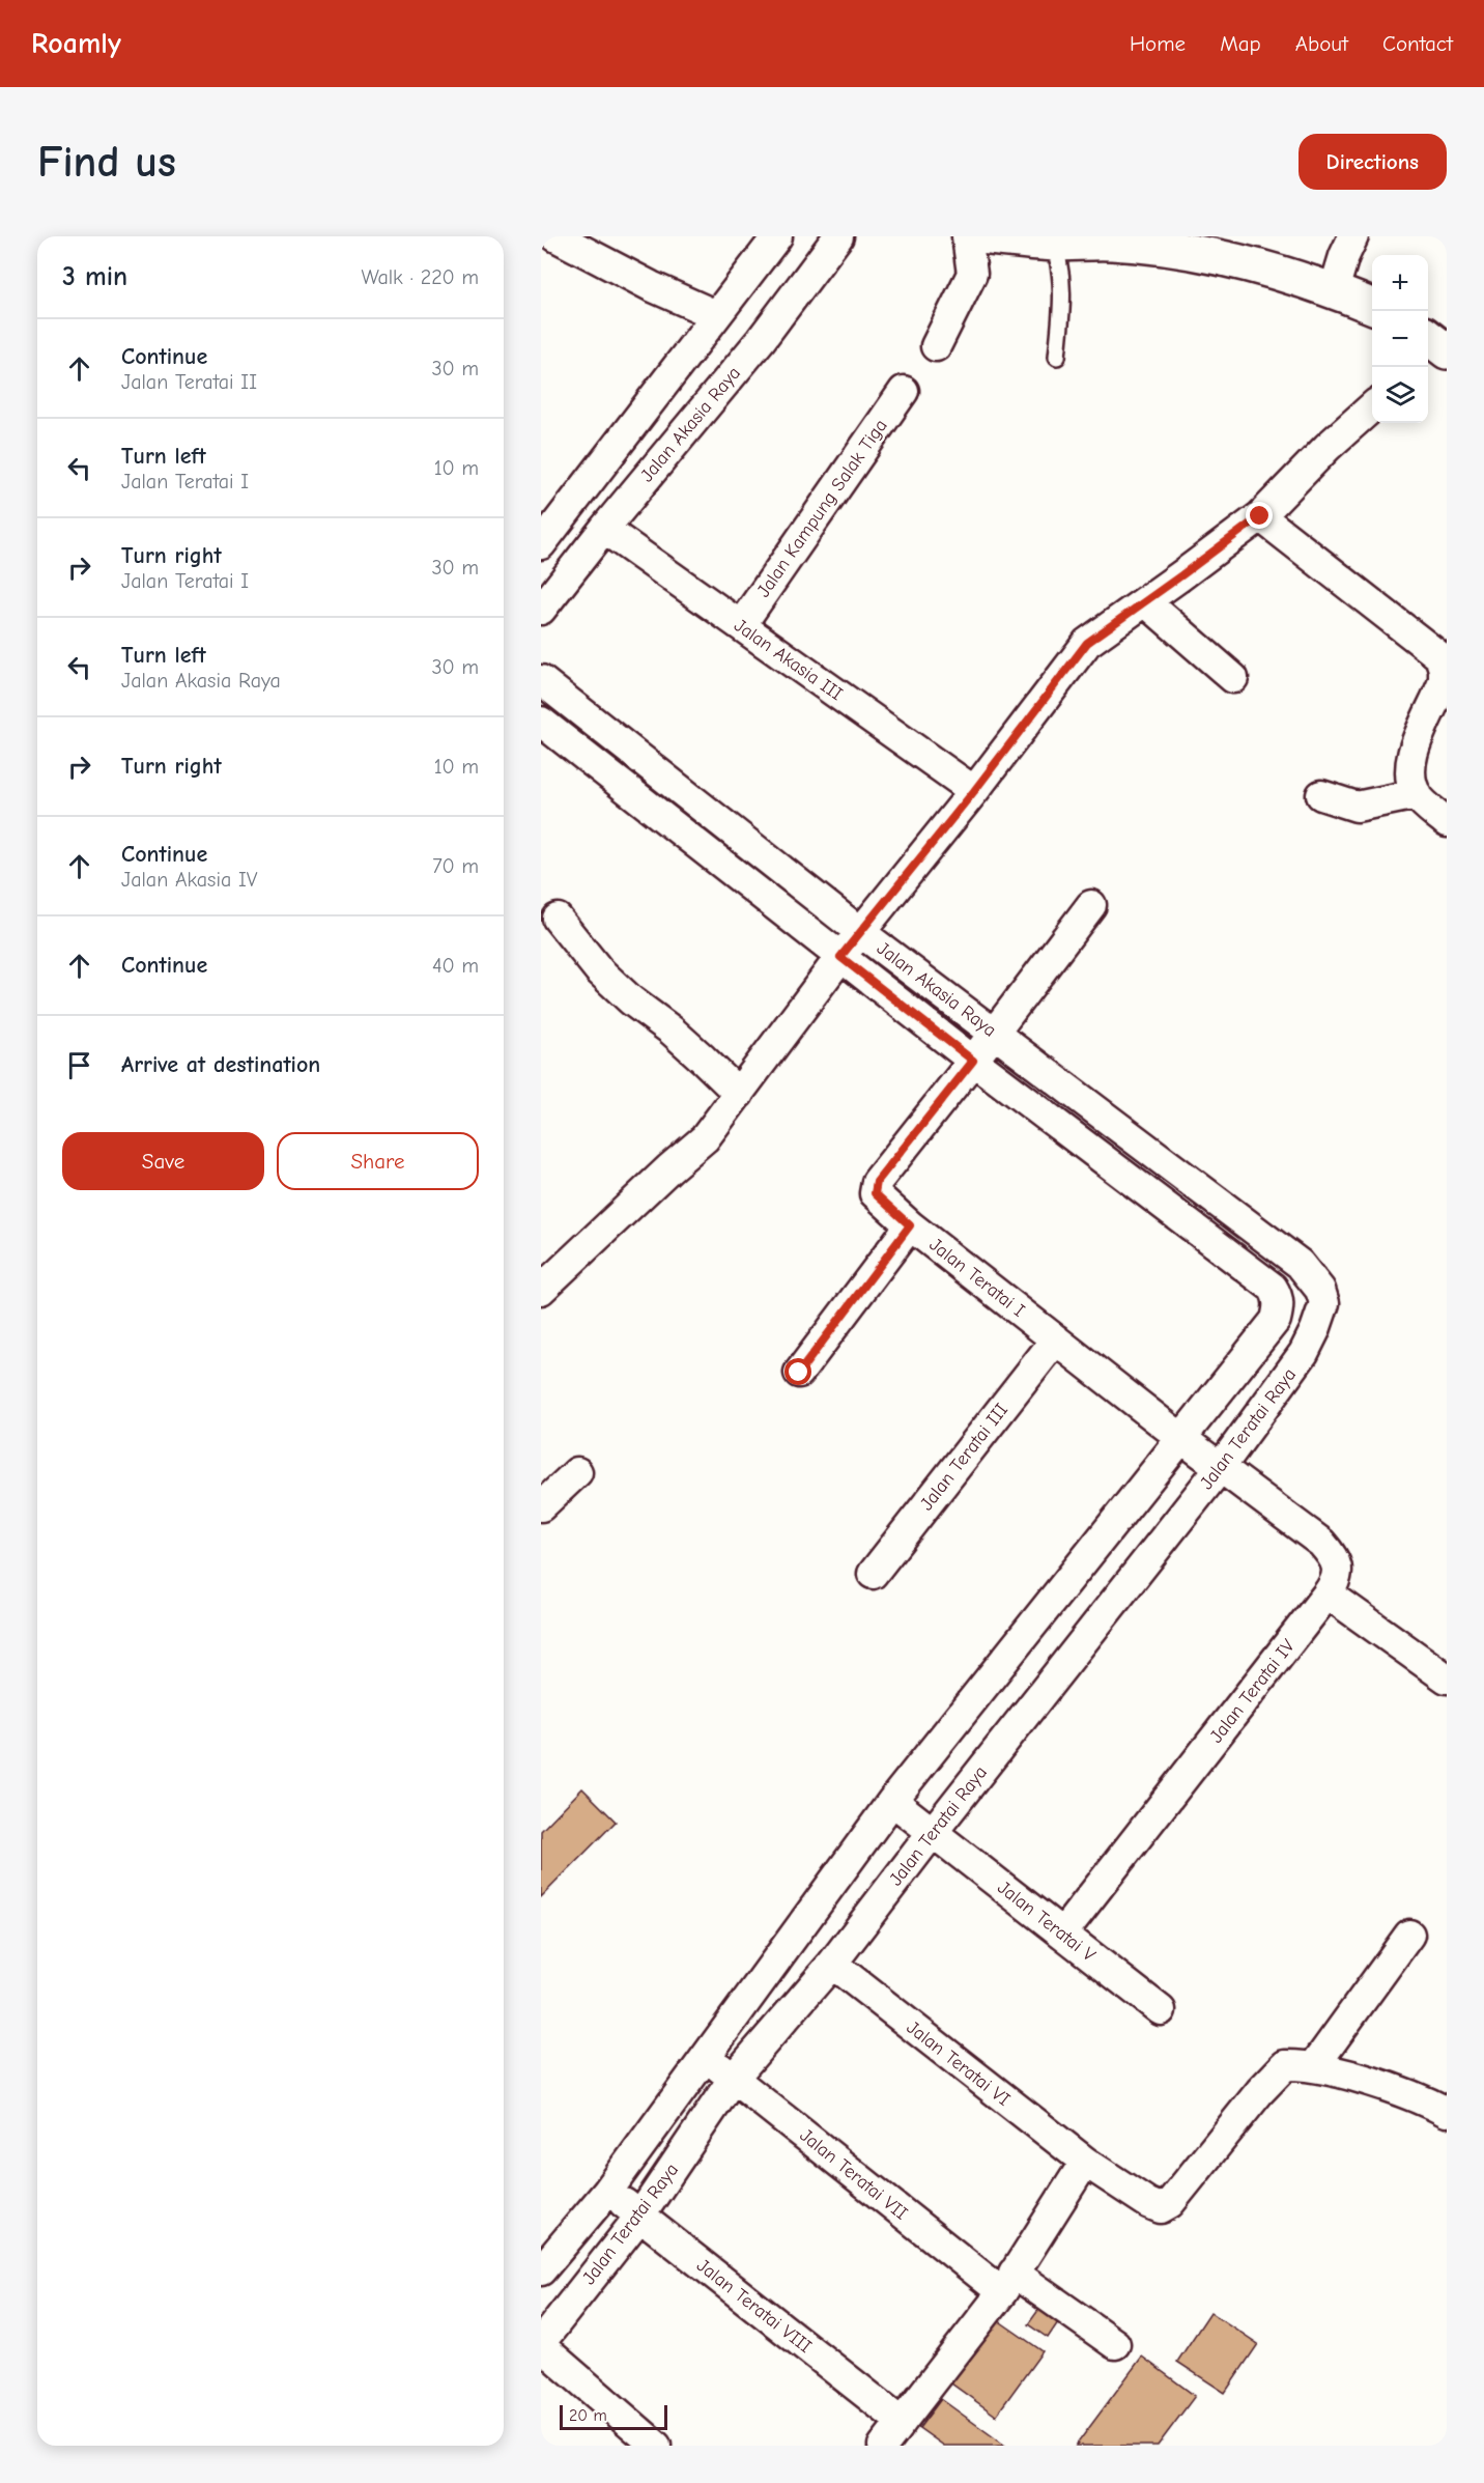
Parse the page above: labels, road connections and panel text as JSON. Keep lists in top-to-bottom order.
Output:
{
  "streets": {
    "street": [
      "Jalan Akasia Raya",
      "Jalan Kampung Salak Tiga",
      "Jalan Akasia III",
      "Jalan Teratai I",
      "Jalan Teratai Raya",
      "Jalan Teratai III",
      "Jalan Teratai IV",
      "Jalan Teratai V",
      "Jalan Teratai VI",
      "Jalan Teratai VII",
      "Jalan Teratai VIII"
    ]
  },
  "crossings": [
    ["Jalan Akasia Raya", "Jalan Akasia III"],
    ["Jalan Akasia Raya", "Jalan Teratai I"],
    ["Jalan Akasia Raya", "Jalan Teratai Raya"],
    ["Jalan Kampung Salak Tiga", "Jalan Akasia III"],
    ["Jalan Teratai I", "Jalan Teratai Raya"],
    ["Jalan Teratai I", "Jalan Teratai III"],
    ["Jalan Teratai I", "Jalan Teratai IV"],
    ["Jalan Teratai Raya", "Jalan Teratai IV"],
    ["Jalan Teratai Raya", "Jalan Teratai V"],
    ["Jalan Teratai Raya", "Jalan Teratai VI"],
    ["Jalan Teratai Raya", "Jalan Teratai VII"],
    ["Jalan Teratai Raya", "Jalan Teratai VIII"],
    ["Jalan Teratai IV", "Jalan Teratai V"]
  ],
  "scale_bar": "20 m",
  "page": {
    "header": "Roamly",
    "nav": [
      "Home",
      "Map",
      "About",
      "Contact"
    ],
    "buttons": [
      "Directions",
      ["Save", "Share"]
    ],
    "title": "Find us",
    "heading": ["3 min", "Walk · 220 m"],
    "map_buttons": ["+", "−"],
    "list": [
      ["Continue", "Jalan Teratai II", "30 m"],
      ["Turn left", "Jalan Teratai I", "10 m"],
      ["Turn right", "Jalan Teratai I", "30 m"],
      ["Turn left", "Jalan Akasia Raya", "30 m"],
      ["Turn right", "10 m"],
      ["Continue", "Jalan Akasia IV", "70 m"],
      ["Continue", "40 m"],
      "Arrive at destination"
    ],
    "scale": "20 m"
  }
}
